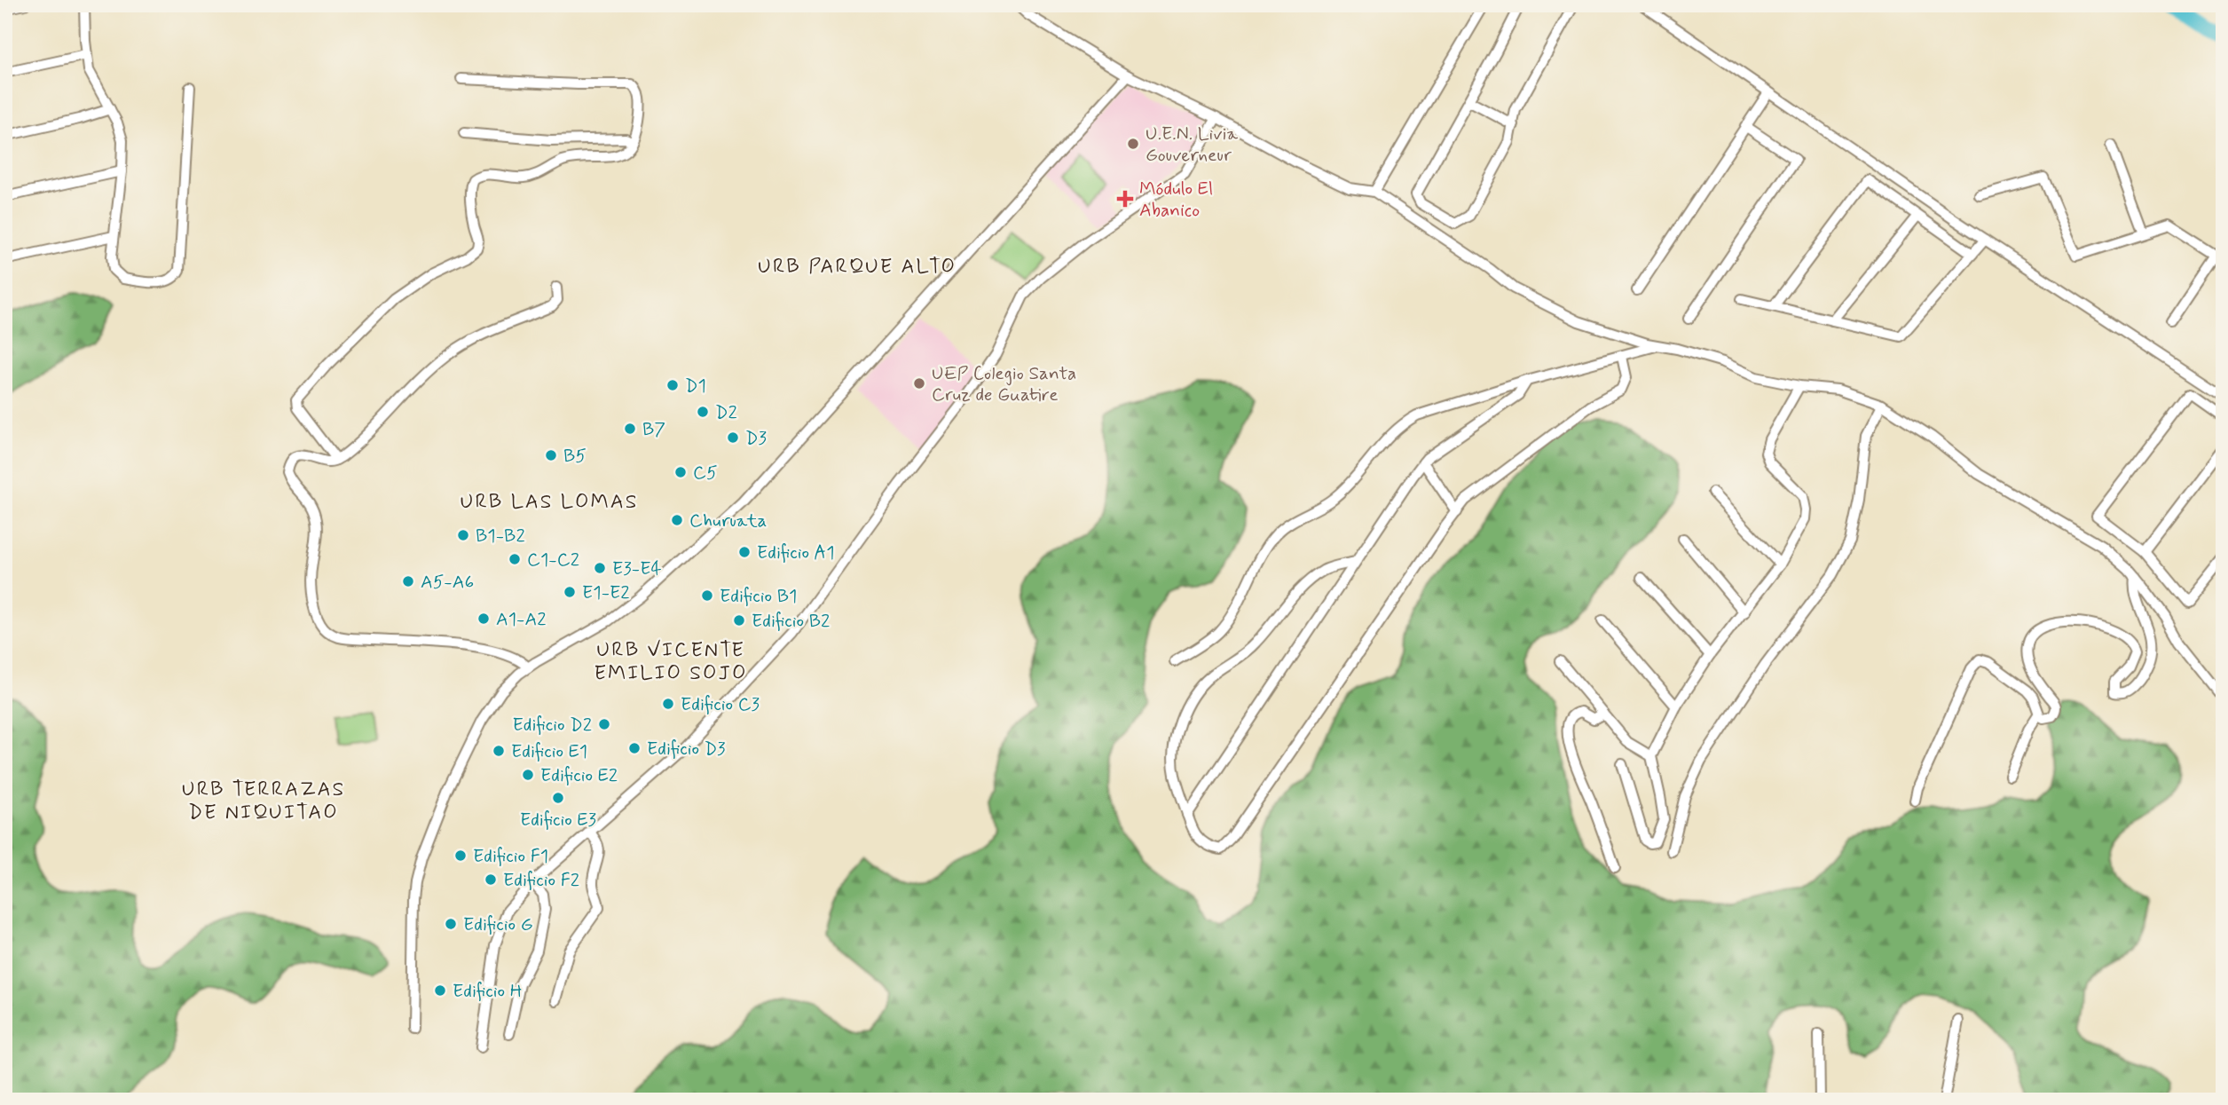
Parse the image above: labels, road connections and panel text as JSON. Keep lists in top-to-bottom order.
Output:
{
  "districts": [
    "URB PARQUE ALTO",
    "URB LAS LOMAS",
    "URB VICENTE EMILIO SOJO",
    "URB TERRAZAS DE NIQUITAO"
  ],
  "places": {
    "other": [
      "U.E.N. Livia Gouverneur",
      "UEP Colegio Santa Cruz de Guatire",
      "D1",
      "D2",
      "B7",
      "D3",
      "B5",
      "C5",
      "Churuata",
      "B1-B2",
      "Edificio A1",
      "C1-C2",
      "E3-E4",
      "A5-A6",
      "E1-E2",
      "Edificio B1",
      "A1-A2",
      "Edificio B2",
      "Edificio C3",
      "Edificio D2",
      "Edificio D3",
      "Edificio E1",
      "Edificio E2",
      "Edificio E3",
      "Edificio F1",
      "Edificio F2",
      "Edificio G",
      "Edificio H"
    ],
    "health": ["Módulo El Abanico"]
  }
}
